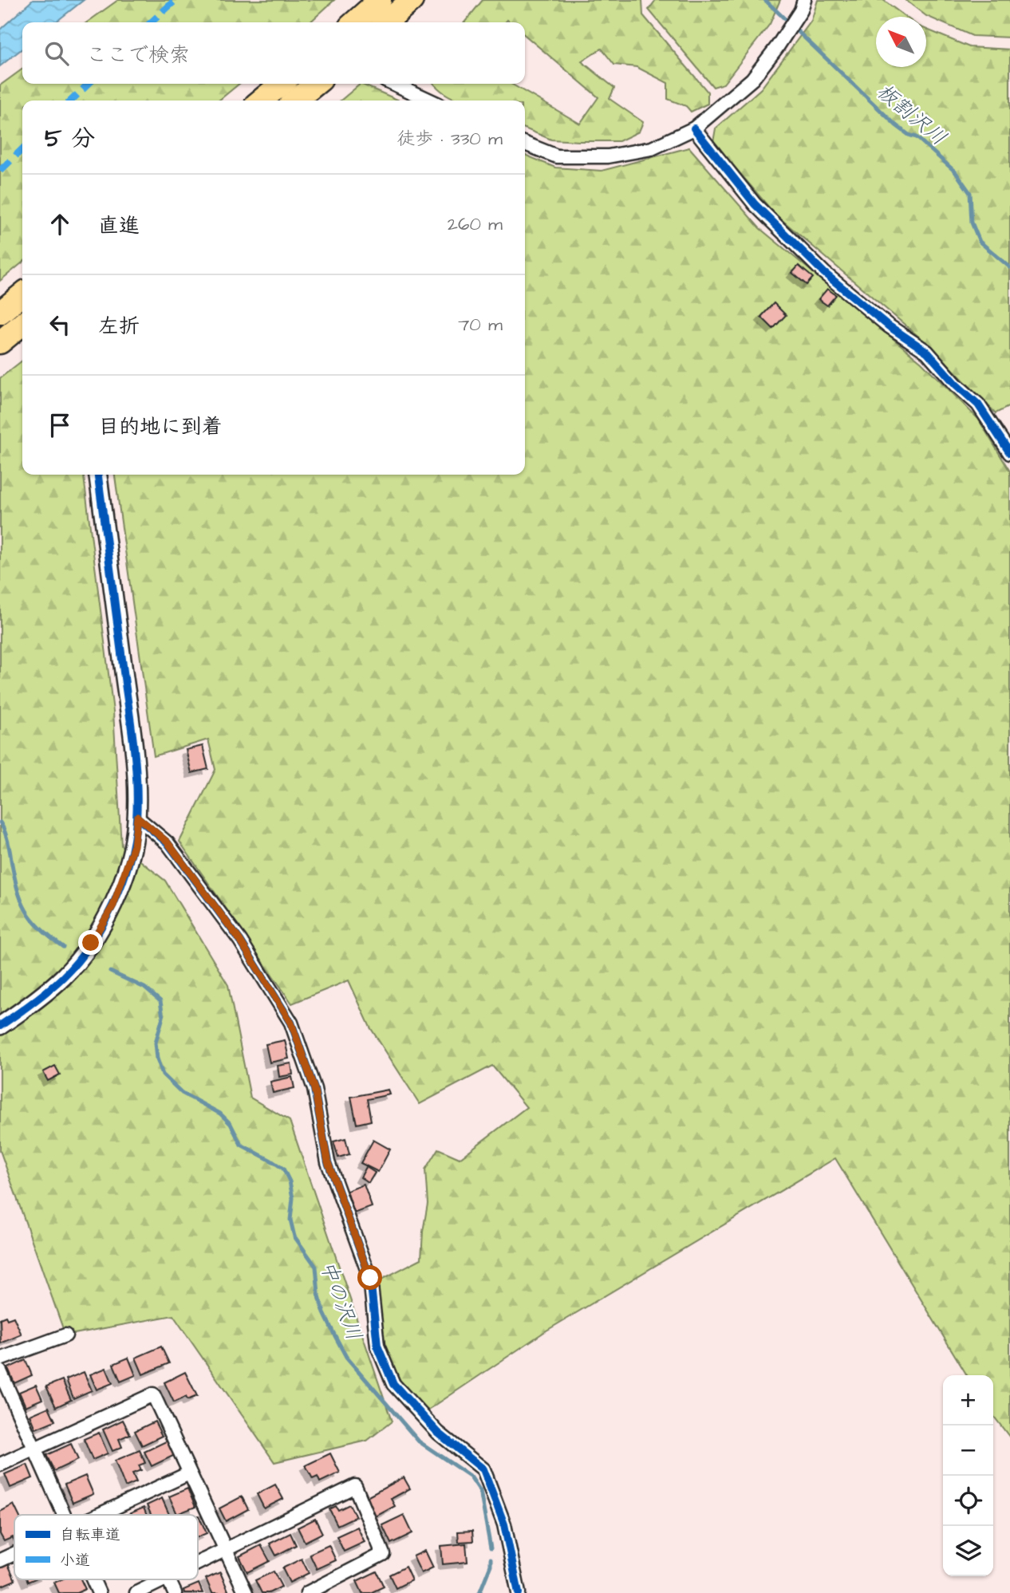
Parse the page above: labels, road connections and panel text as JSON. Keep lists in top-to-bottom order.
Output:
{
  "water": ["板割沢川", "中の沢川"],
  "legend": ["自転車道", "小道"],
  "north": "top left",
  "page": {
    "search": "ここで検索",
    "heading": ["5 分", "徒歩 · 330 m"],
    "list": [
      ["直進", "260 m"],
      ["左折", "70 m"],
      "目的地に到着"
    ],
    "map_buttons": ["+", "−"]
  }
}
